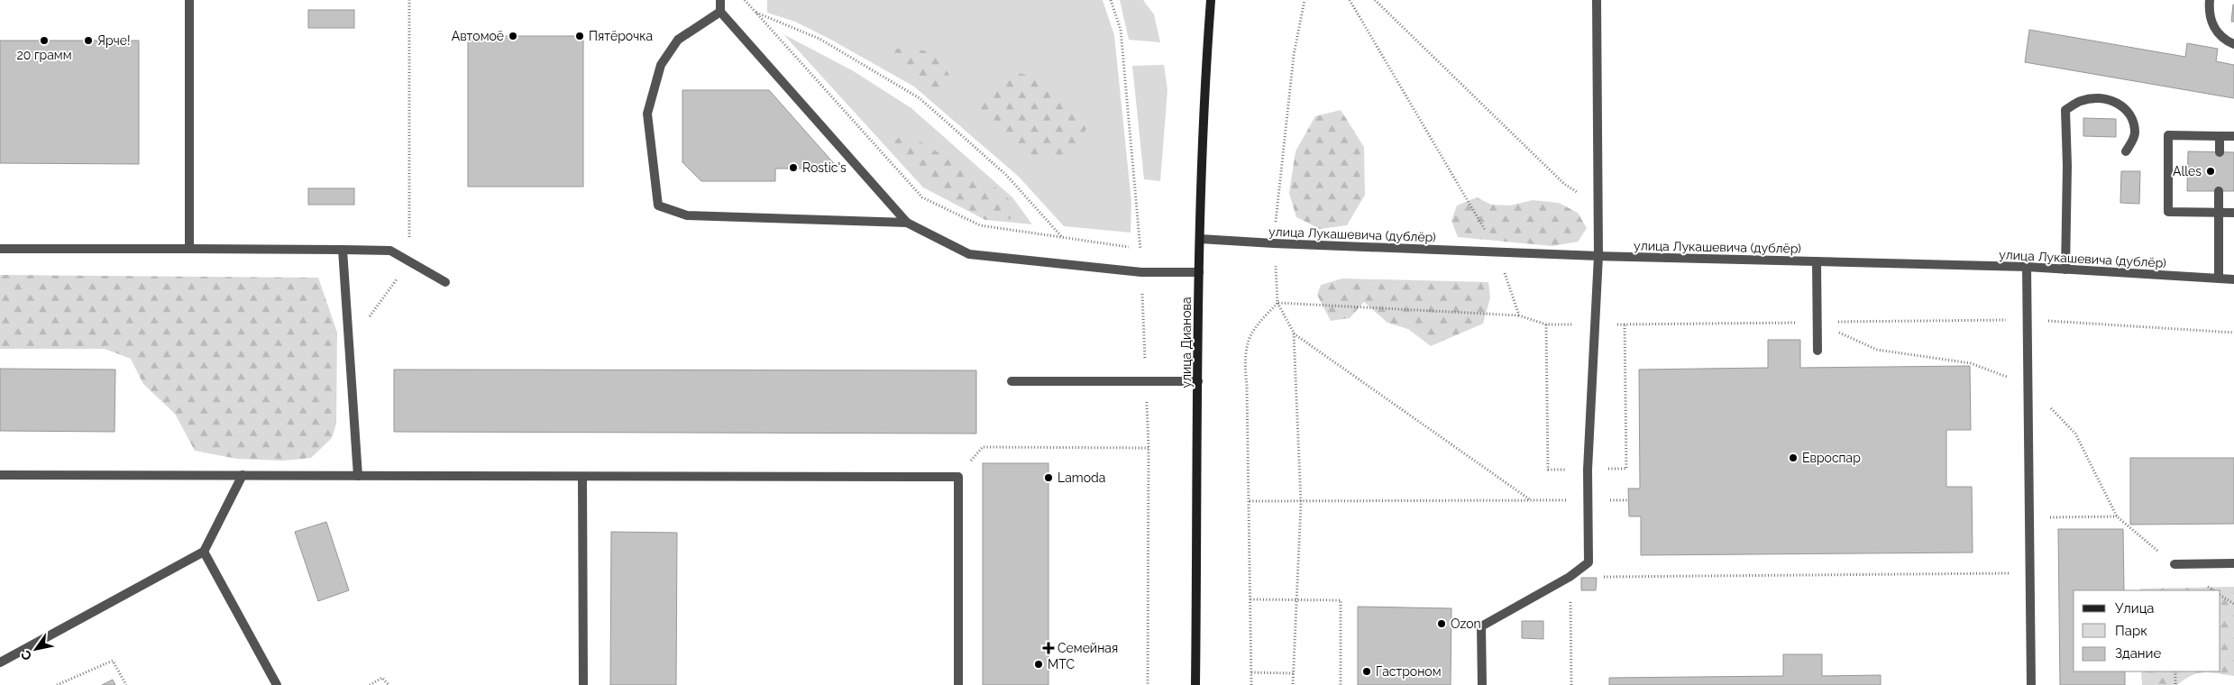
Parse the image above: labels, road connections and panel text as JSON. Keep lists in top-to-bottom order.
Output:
{
  "streets": {
    "main road": ["улица Дианова"],
    "street": ["улица Лукашевича (дублёр)"]
  },
  "crossings": [
    ["улица Лукашевича (дублёр)", "улица Дианова"]
  ],
  "places": {
    "other": [
      "Автомоё",
      "Пятёрочка",
      "20 грамм",
      "Ярче!",
      "Rostic's",
      "Alles",
      "Евроспар",
      "Lamoda",
      "Ozon",
      "МТС",
      "Гастроном"
    ],
    "health": ["Семейная"]
  },
  "legend": ["Улица", "Парк", "Здание"],
  "north": "bottom left"
}
